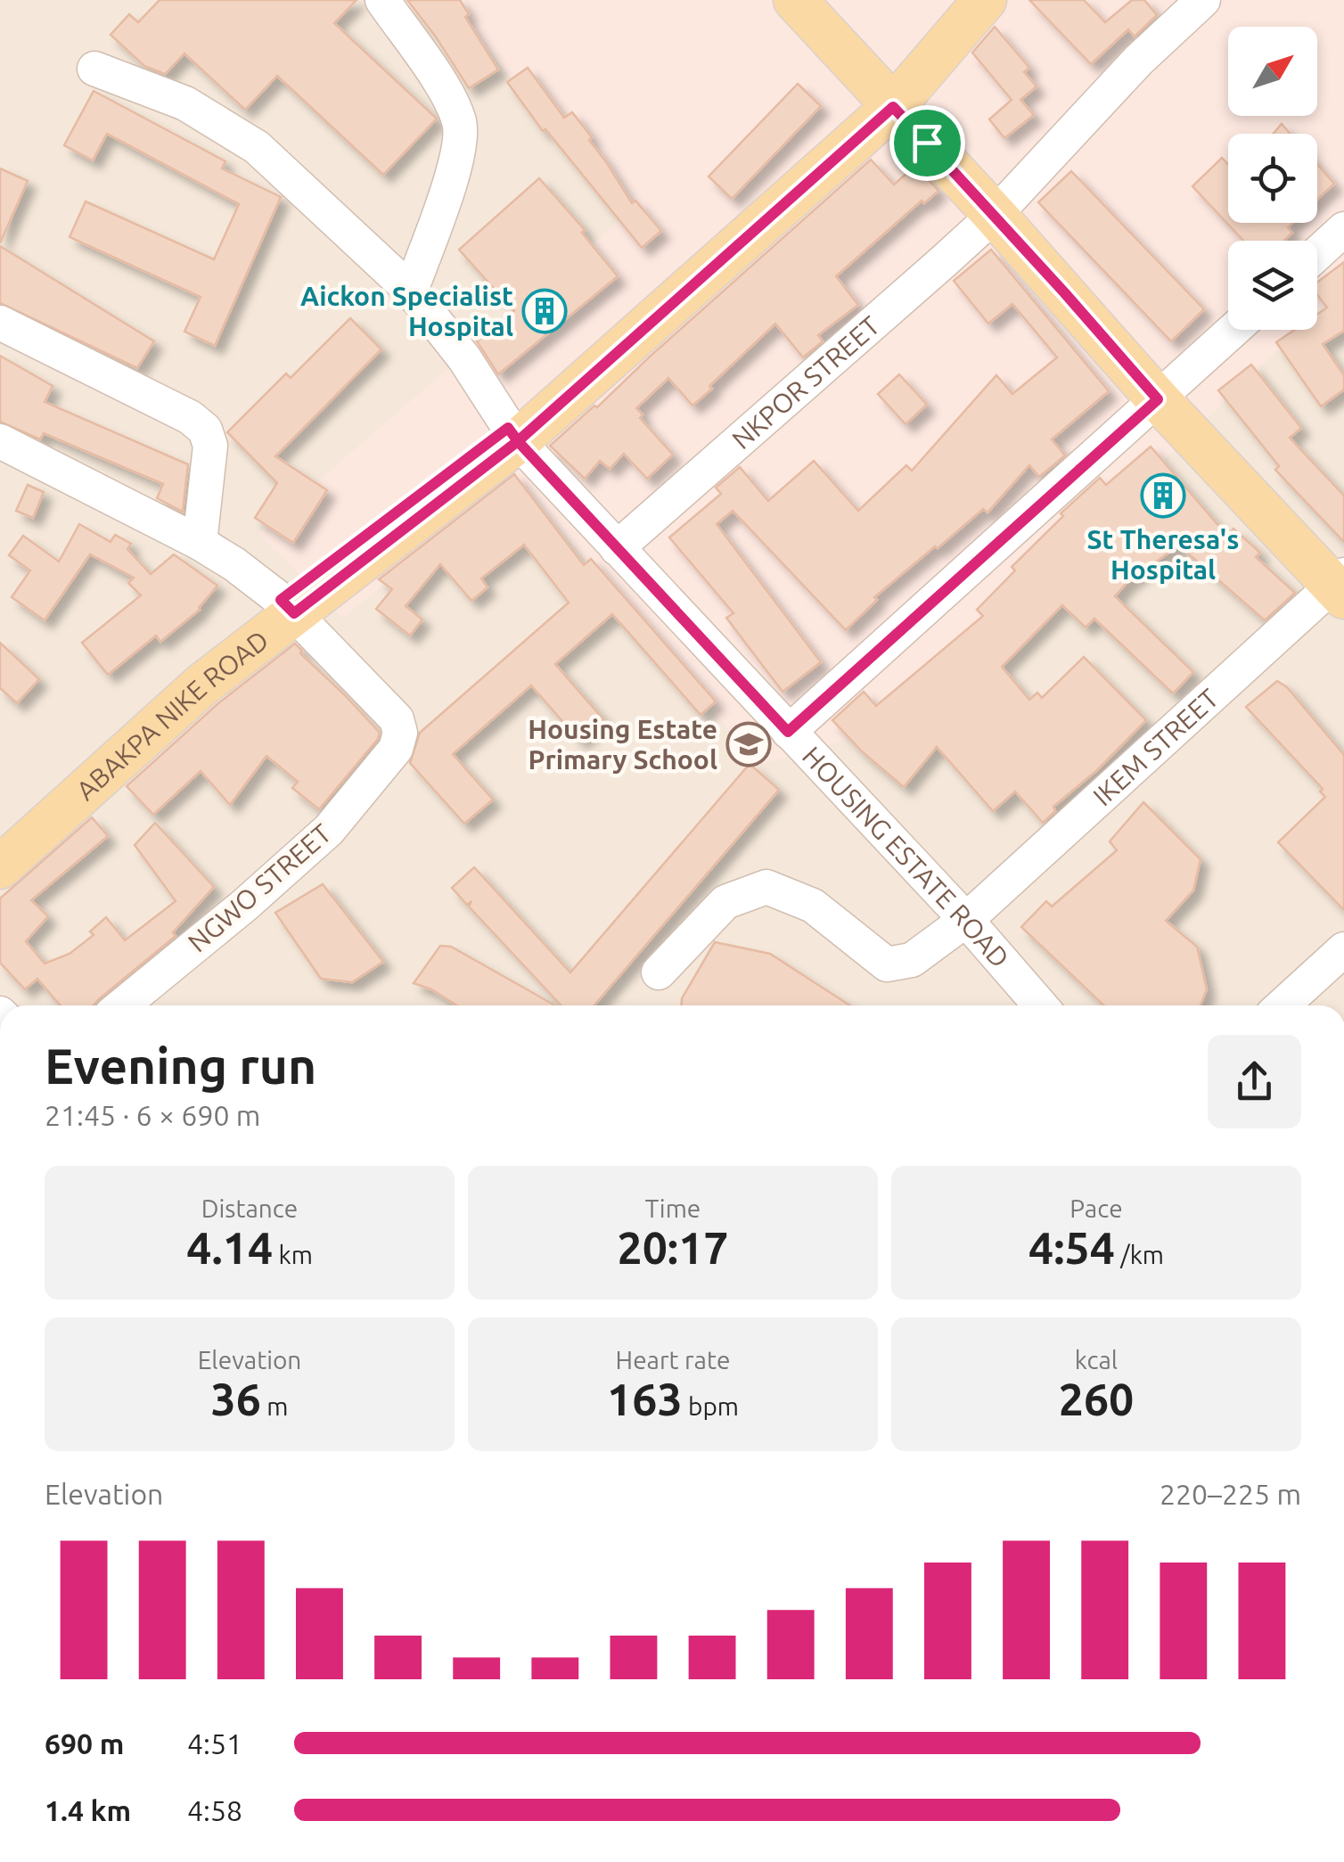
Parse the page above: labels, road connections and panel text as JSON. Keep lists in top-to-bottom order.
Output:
{
  "streets": {
    "main road": ["ABAKPA NIKE ROAD"],
    "street": [
      "NKPOR STREET",
      "IKEM STREET",
      "HOUSING ESTATE ROAD",
      "NGWO STREET"
    ]
  },
  "crossings": [
    ["NKPOR STREET", "HOUSING ESTATE ROAD"],
    ["ABAKPA NIKE ROAD", "HOUSING ESTATE ROAD"],
    ["ABAKPA NIKE ROAD", "NGWO STREET"],
    ["IKEM STREET", "HOUSING ESTATE ROAD"]
  ],
  "places": {
    "building": ["Aickon Specialist Hospital", "St Theresa's Hospital"],
    "school or university": ["Housing Estate Primary School"]
  },
  "north": "top right",
  "page": {
    "heading": ["Evening run", "21:45 · 6 × 690 m"],
    "stats": [
      ["Distance", "4.14 km"],
      ["Time", "20:17"],
      ["Pace", "4:54 /km"],
      ["Elevation", "36 m"],
      ["Heart rate", "163 bpm"],
      ["kcal", "260"]
    ],
    "chart": ["Elevation", "220–225 m"],
    "list": [
      {
        "name": "690 m",
        "note": "4:51"
      },
      {
        "name": "1.4 km",
        "note": "4:58"
      }
    ]
  }
}
